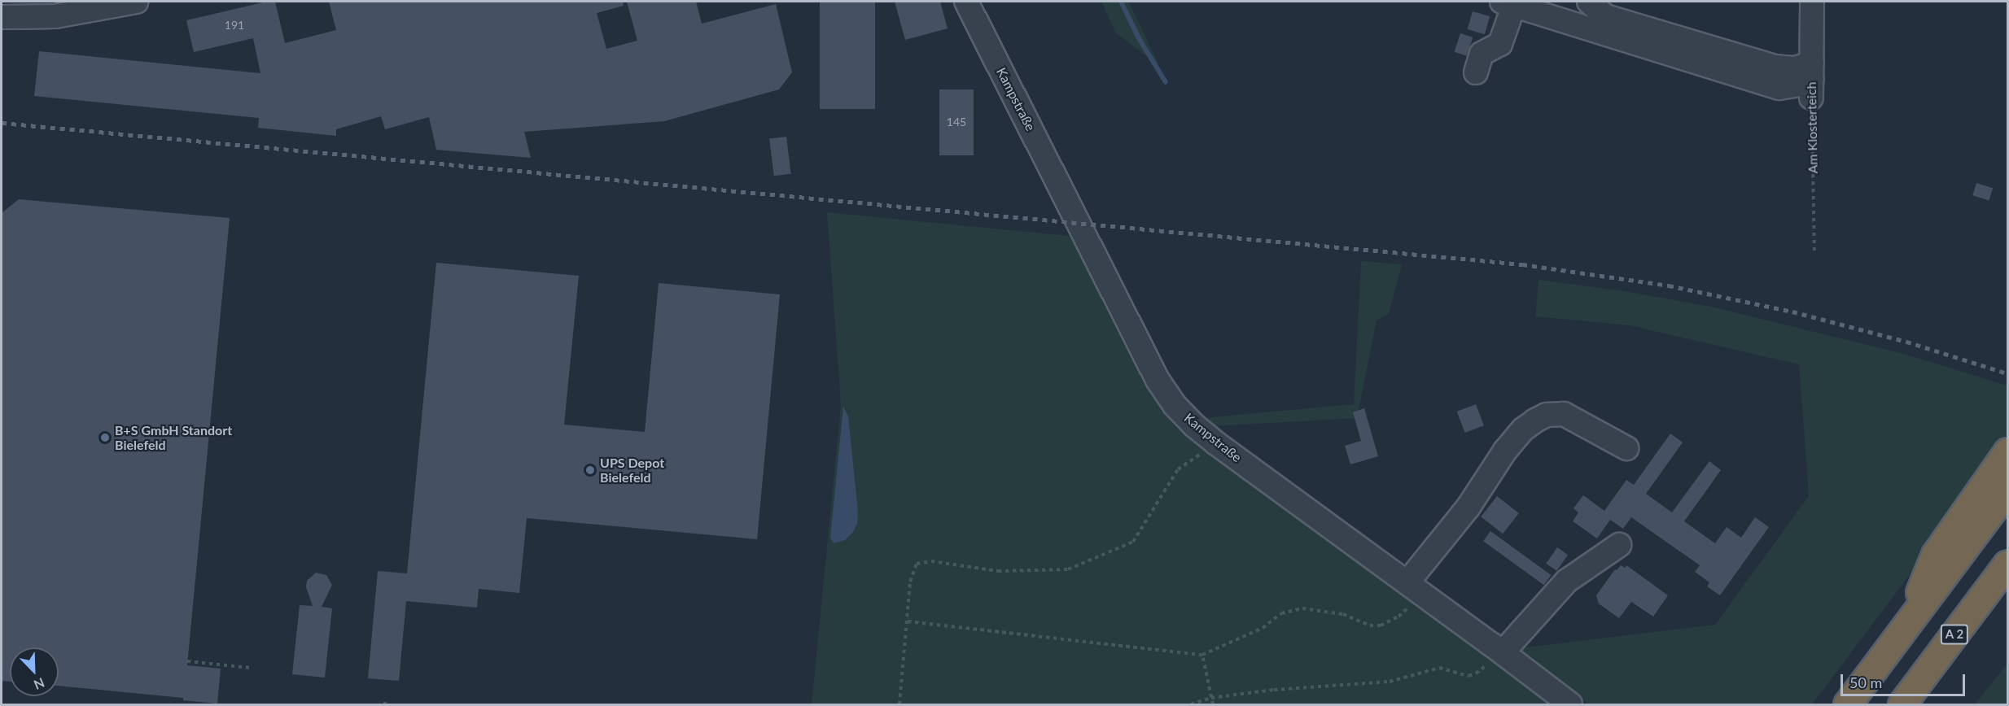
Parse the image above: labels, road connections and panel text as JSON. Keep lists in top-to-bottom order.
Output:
{
  "streets": {
    "highway": ["A 2"],
    "street": ["Kampstraße", "Am Klosterteich"]
  },
  "places": ["B+S GmbH Standort Bielefeld", "UPS Depot Bielefeld"],
  "house_numbers": ["191", "145"],
  "scale_bar": "50 m",
  "north": "bottom right"
}
